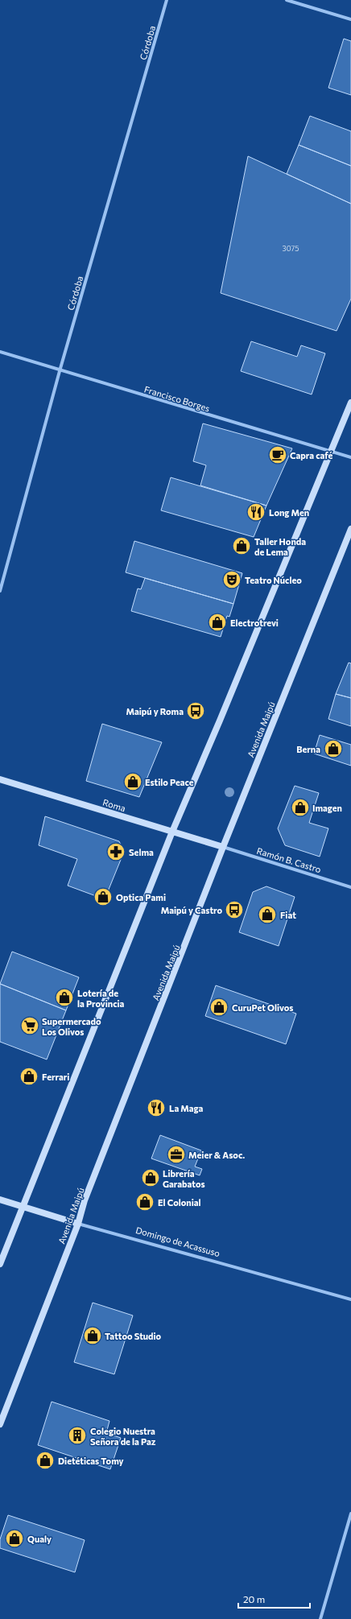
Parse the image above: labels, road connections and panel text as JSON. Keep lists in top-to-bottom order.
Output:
{
  "streets": {
    "main road": ["Avenida Maipú", "Roma", "Domingo de Acassuso"],
    "street": ["Córdoba", "Francisco Borges", "Ramón B. Castro"]
  },
  "crossings": [
    ["Córdoba", "Francisco Borges"],
    ["Avenida Maipú", "Roma"],
    ["Avenida Maipú", "Ramón B. Castro"],
    ["Avenida Maipú", "Domingo de Acassuso"],
    ["Roma", "Ramón B. Castro"]
  ],
  "places": {
    "cafe": ["Capra café"],
    "restaurant": ["Long Men", "La Maga"],
    "shop": [
      "Taller Honda de Lema",
      "Electrotrevi",
      "Berna",
      "Estilo Peace",
      "Imagen",
      "Optica Pami",
      "Fiat",
      "Lotería de la Provincia",
      "CuruPet Olivos",
      "Ferrari",
      "Librería Garabatos",
      "El Colonial",
      "Tattoo Studio",
      "Dietéticas Tomy",
      "Qualy"
    ],
    "theatre": ["Teatro Núcleo"],
    "bus stop": ["Maipú y Roma", "Maipú y Castro"],
    "pharmacy": ["Selma"],
    "supermarket": ["Supermercado Los Olivos"],
    "office": ["Meier & Asoc."],
    "building": ["Colegio Nuestra Señora de la Paz"]
  },
  "house_numbers": ["3075"],
  "scale_bar": "20 m"
}
